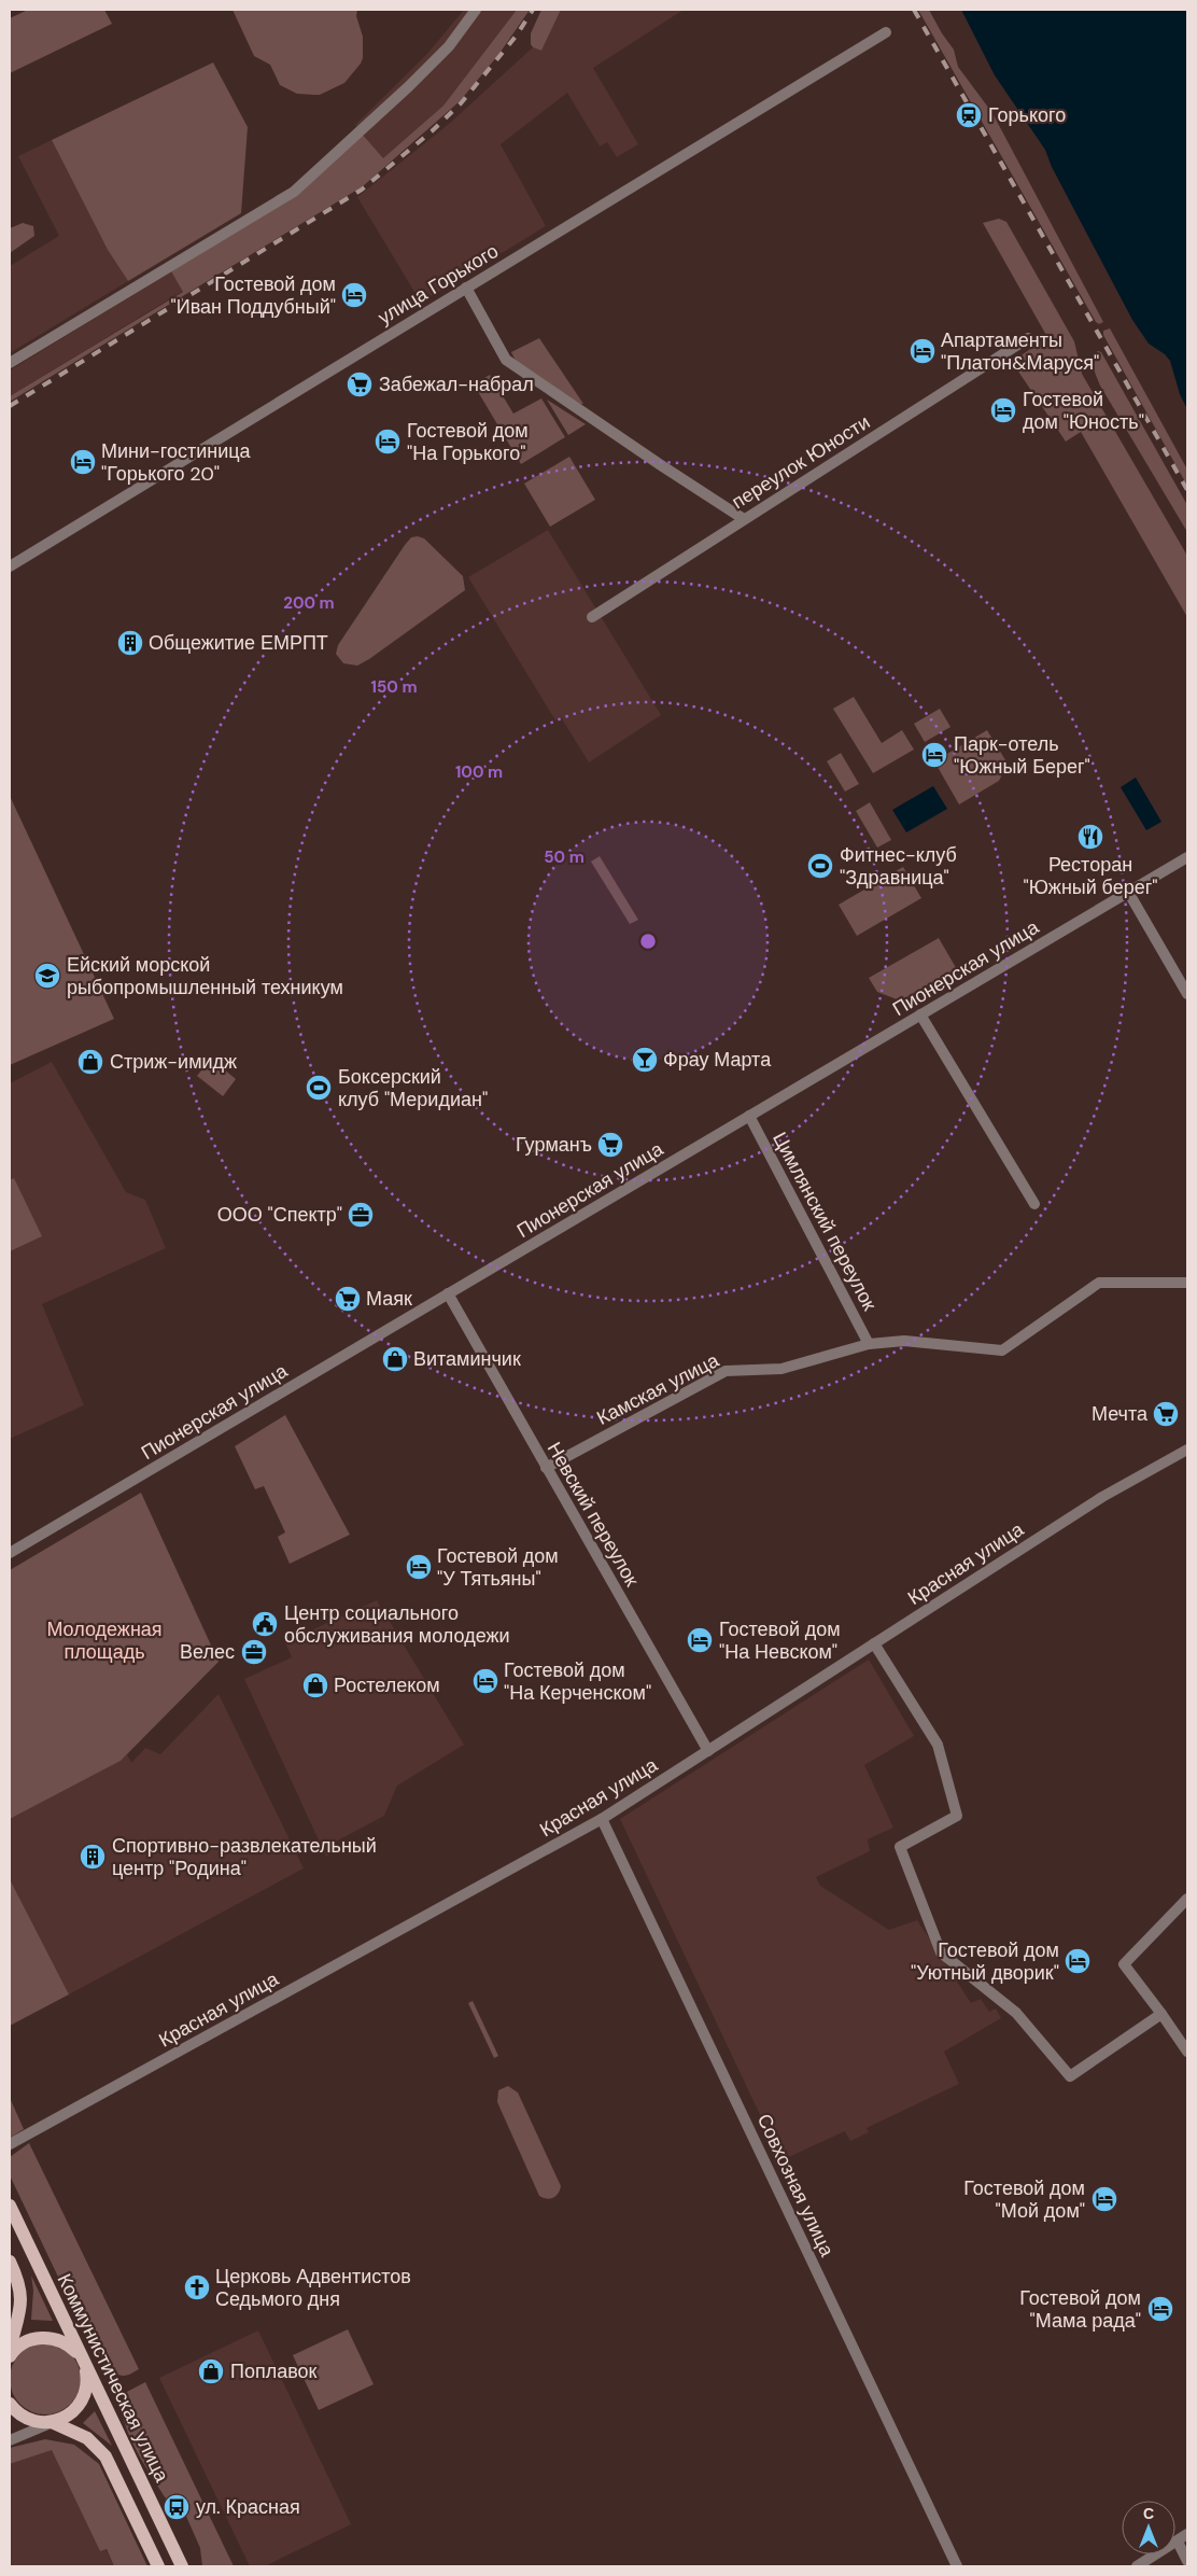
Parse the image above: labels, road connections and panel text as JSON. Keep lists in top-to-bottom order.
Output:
{
  "streets": {
    "main road": ["Коммунистическая улица"],
    "street": [
      "улица Горького",
      "переулок Юности",
      "Пионерская улица",
      "Цимлянский переулок",
      "Камская улица",
      "Невский переулок",
      "Красная улица",
      "Совхозная улица"
    ]
  },
  "crossings": [
    ["Пионерская улица", "Цимлянский переулок"],
    ["Пионерская улица", "Невский переулок"],
    ["Цимлянский переулок", "Камская улица"],
    ["Камская улица", "Невский переулок"],
    ["Невский переулок", "Красная улица"],
    ["Красная улица", "Совхозная улица"]
  ],
  "parks": ["Молодежная площадь"],
  "places": {
    "station": ["Горького"],
    "hotel": [
      "Гостевой дом \"Иван Поддубный\"",
      "Апартаменты \"Платон&Маруся\"",
      "Гостевой дом \"Юность\"",
      "Гостевой дом \"На Горького\"",
      "Мини-гостиница \"Горького 20\"",
      "Парк-отель \"Южный Берег\"",
      "Гостевой дом \"У Тятьяны\"",
      "Гостевой дом \"На Невском\"",
      "Гостевой дом \"На Керченском\"",
      "Гостевой дом \"Уютный дворик\"",
      "Гостевой дом \"Мой дом\"",
      "Гостевой дом \"Мама рада\""
    ],
    "supermarket": [
      "Забежал-набрал",
      "Гурманъ",
      "Маяк",
      "Мечта"
    ],
    "building": ["Общежитие ЕМРПТ", "Спортивно-развлекательный центр \"Родина\""],
    "restaurant": ["Ресторан \"Южный берег\""],
    "sports": ["Фитнес-клуб \"Здравница\"", "Боксерский клуб \"Меридиан\""],
    "school or university": ["Ейский морской рыбопромышленный техникум"],
    "bar": ["Фрау Марта"],
    "shop": [
      "Стриж-имидж",
      "Витаминчик",
      "Ростелеком",
      "Поплавок"
    ],
    "office": ["ООО \"Спектр\"", "Велес"],
    "public building": ["Центр социального обслуживания молодежи"],
    "church": ["Церковь Адвентистов Седьмого дня"],
    "bus stop": ["ул. Красная"]
  },
  "north": "top",
  "rings": [
    "200 m",
    "150 m",
    "100 m",
    "50 m"
  ]
}
